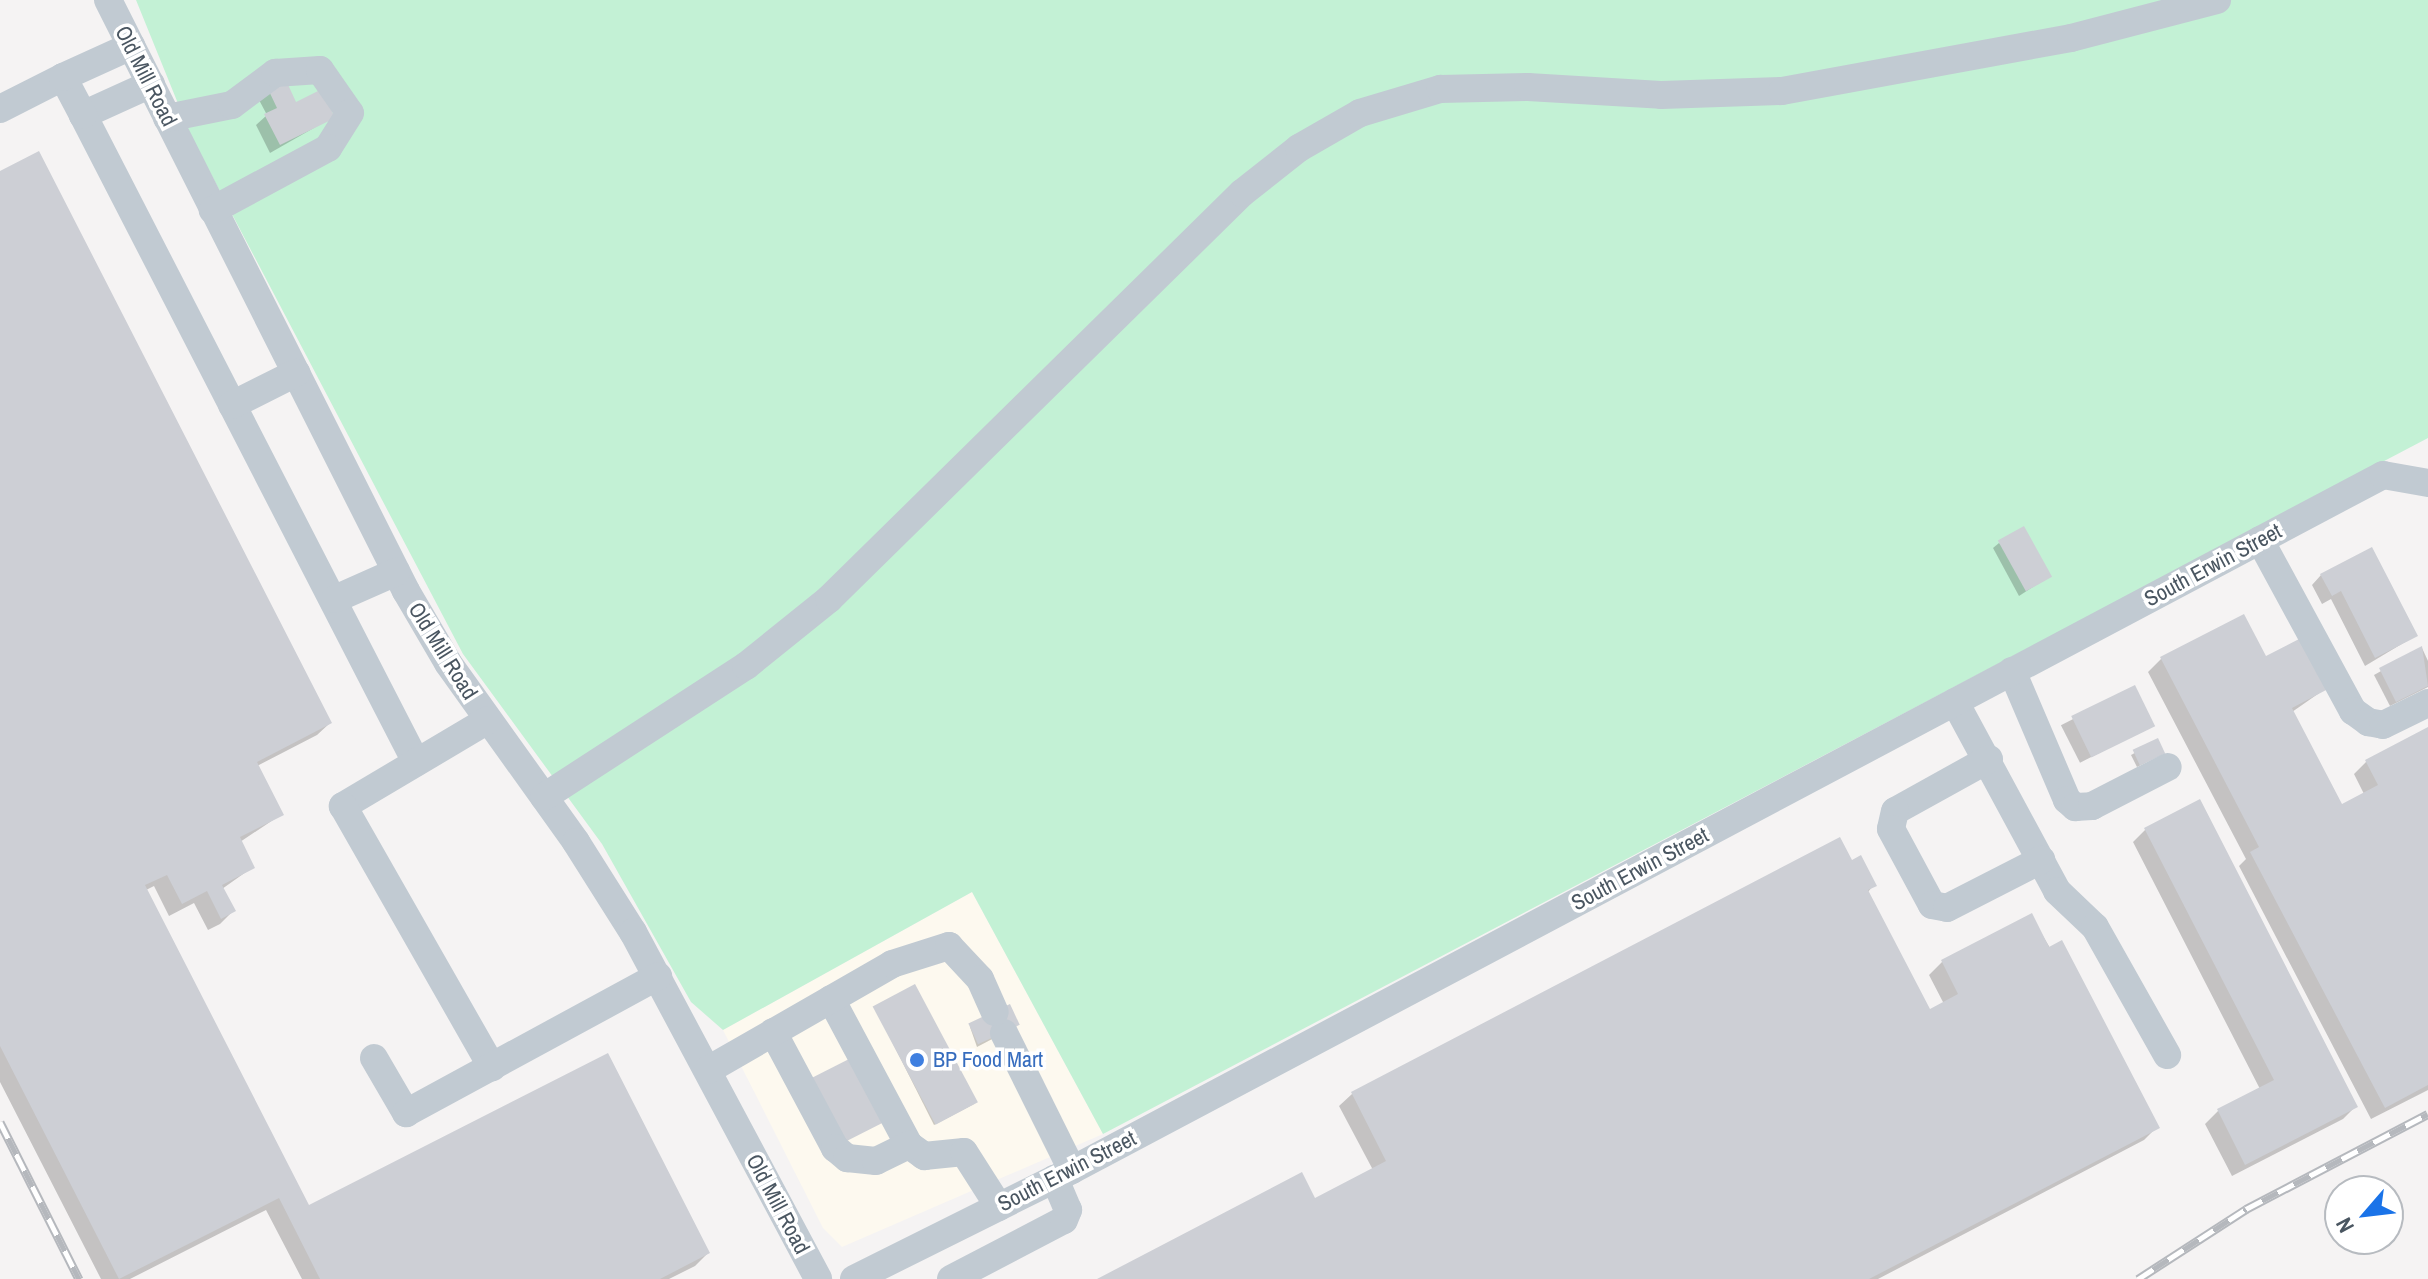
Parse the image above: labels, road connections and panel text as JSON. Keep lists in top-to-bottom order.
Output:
{
  "streets": {
    "street": ["Old Mill Road", "South Erwin Street"]
  },
  "places": ["BP Food Mart"],
  "north": "bottom left"
}
